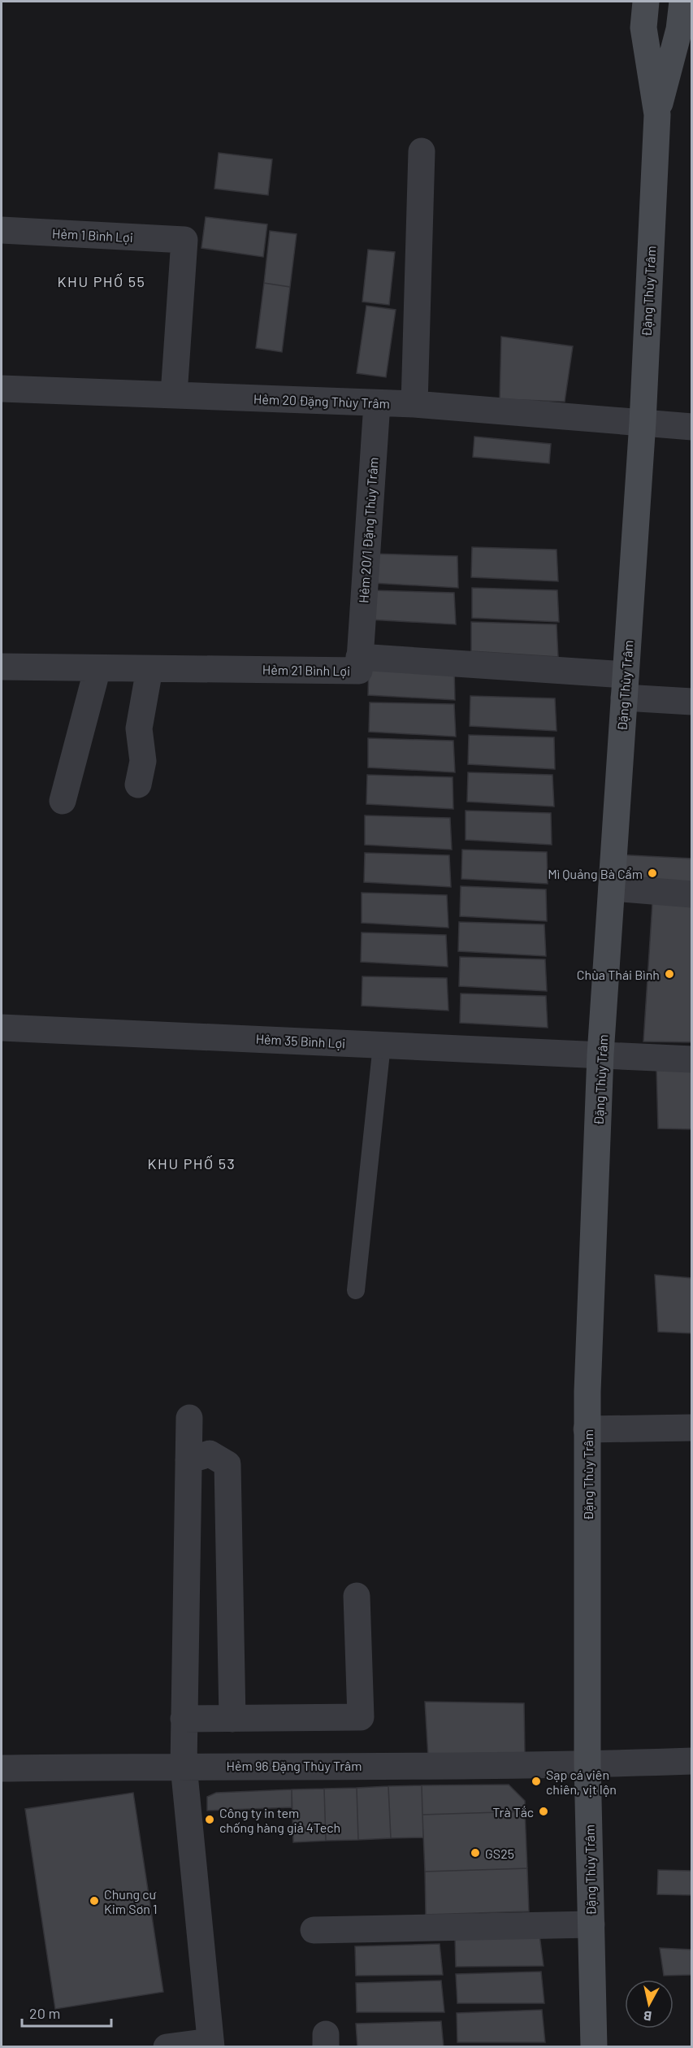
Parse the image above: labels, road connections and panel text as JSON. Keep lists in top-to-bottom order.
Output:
{
  "streets": {
    "main road": ["Đặng Thùy Trâm"],
    "street": [
      "Hẻm 1 Bình Lợi",
      "Hẻm 20 Đặng Thùy Trâm",
      "Hẻm 20/1 Đặng Thùy Trâm",
      "Hẻm 21 Bình Lợi",
      "Hẻm 35 Bình Lợi",
      "Hẻm 96 Đặng Thùy Trâm"
    ]
  },
  "crossings": [
    ["Hẻm 1 Bình Lợi", "Hẻm 20 Đặng Thùy Trâm"],
    ["Đặng Thùy Trâm", "Hẻm 20 Đặng Thùy Trâm"],
    ["Đặng Thùy Trâm", "Hẻm 21 Bình Lợi"],
    ["Đặng Thùy Trâm", "Hẻm 35 Bình Lợi"],
    ["Đặng Thùy Trâm", "Hẻm 96 Đặng Thùy Trâm"],
    ["Hẻm 20 Đặng Thùy Trâm", "Hẻm 20/1 Đặng Thùy Trâm"],
    ["Hẻm 20/1 Đặng Thùy Trâm", "Hẻm 21 Bình Lợi"]
  ],
  "districts": ["KHU PHỐ 55", "KHU PHỐ 53"],
  "places": [
    "Mì Quảng Bà Cẩm",
    "Chùa Thái Bình",
    "Sạp cá viên chiên, vịt lộn",
    "Trà Tắc",
    "Công ty in tem chống hàng giả 4Tech",
    "GS25",
    "Chung cư Kim Sơn 1"
  ],
  "scale_bar": "20 m",
  "north": "bottom"
}
